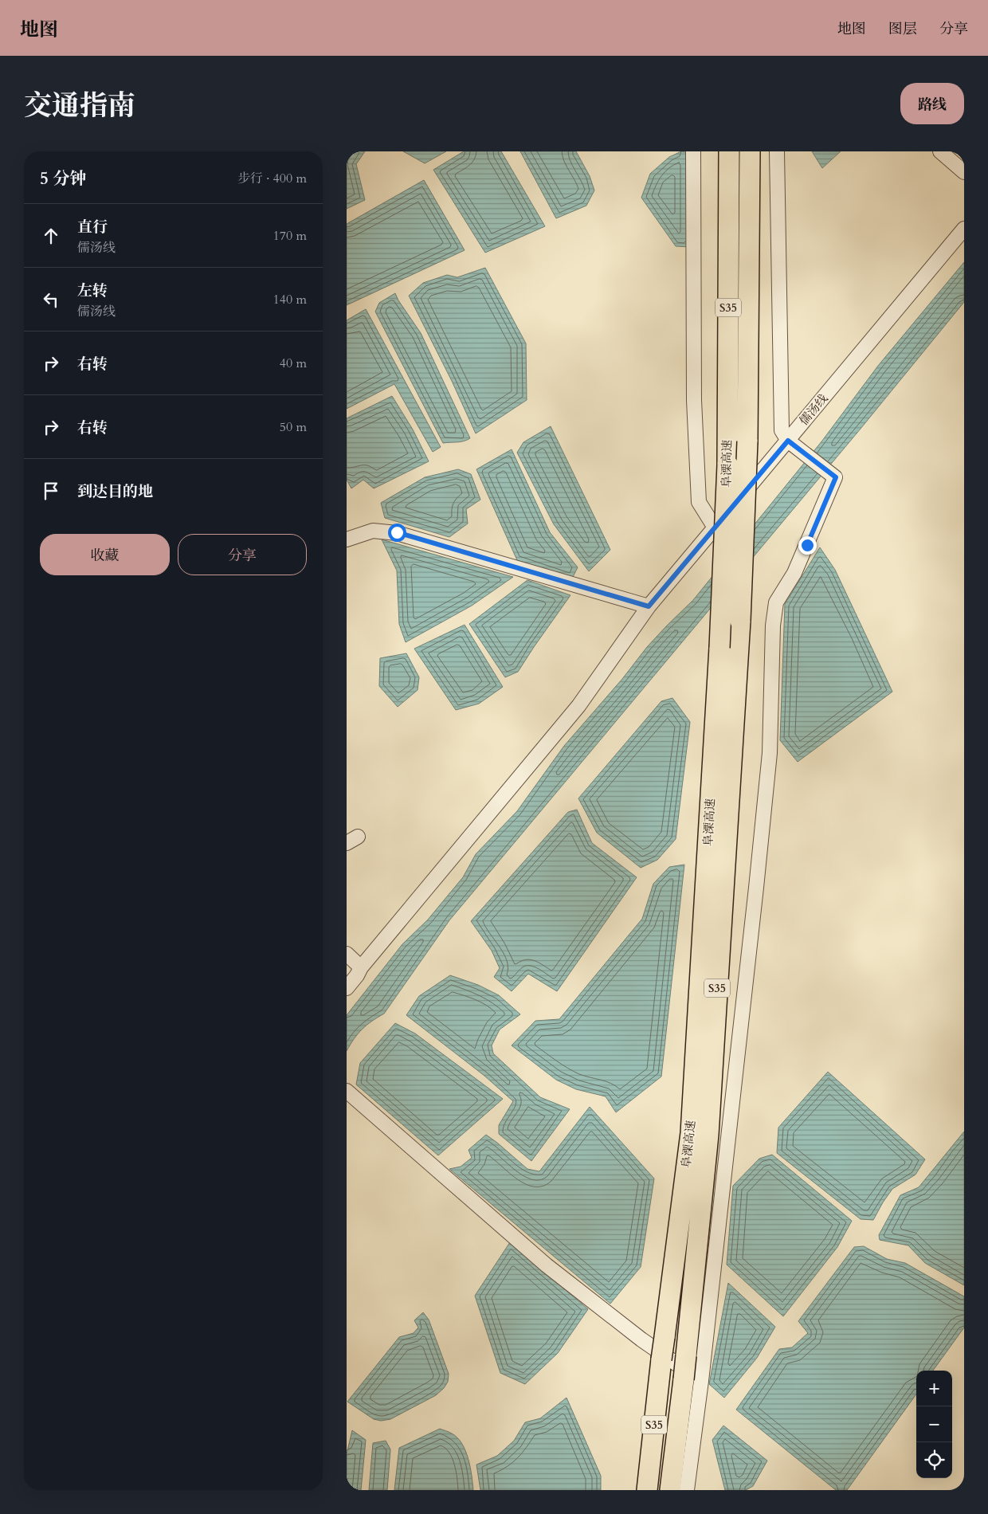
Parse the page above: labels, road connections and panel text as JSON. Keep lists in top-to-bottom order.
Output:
{
  "streets": {
    "highway": ["S35", "阜溧高速"],
    "street": ["儒汤线"]
  },
  "page": {
    "header": "地图",
    "nav": ["地图", "图层", "分享"],
    "title": "交通指南",
    "buttons": [
      "路线",
      ["收藏", "分享"]
    ],
    "heading": ["5 分钟", "步行 · 400 m"],
    "list": [
      ["直行", "儒汤线", "170 m"],
      ["左转", "儒汤线", "140 m"],
      ["右转", "40 m"],
      ["右转", "50 m"],
      "到达目的地"
    ],
    "map_buttons": ["+", "−"]
  }
}
